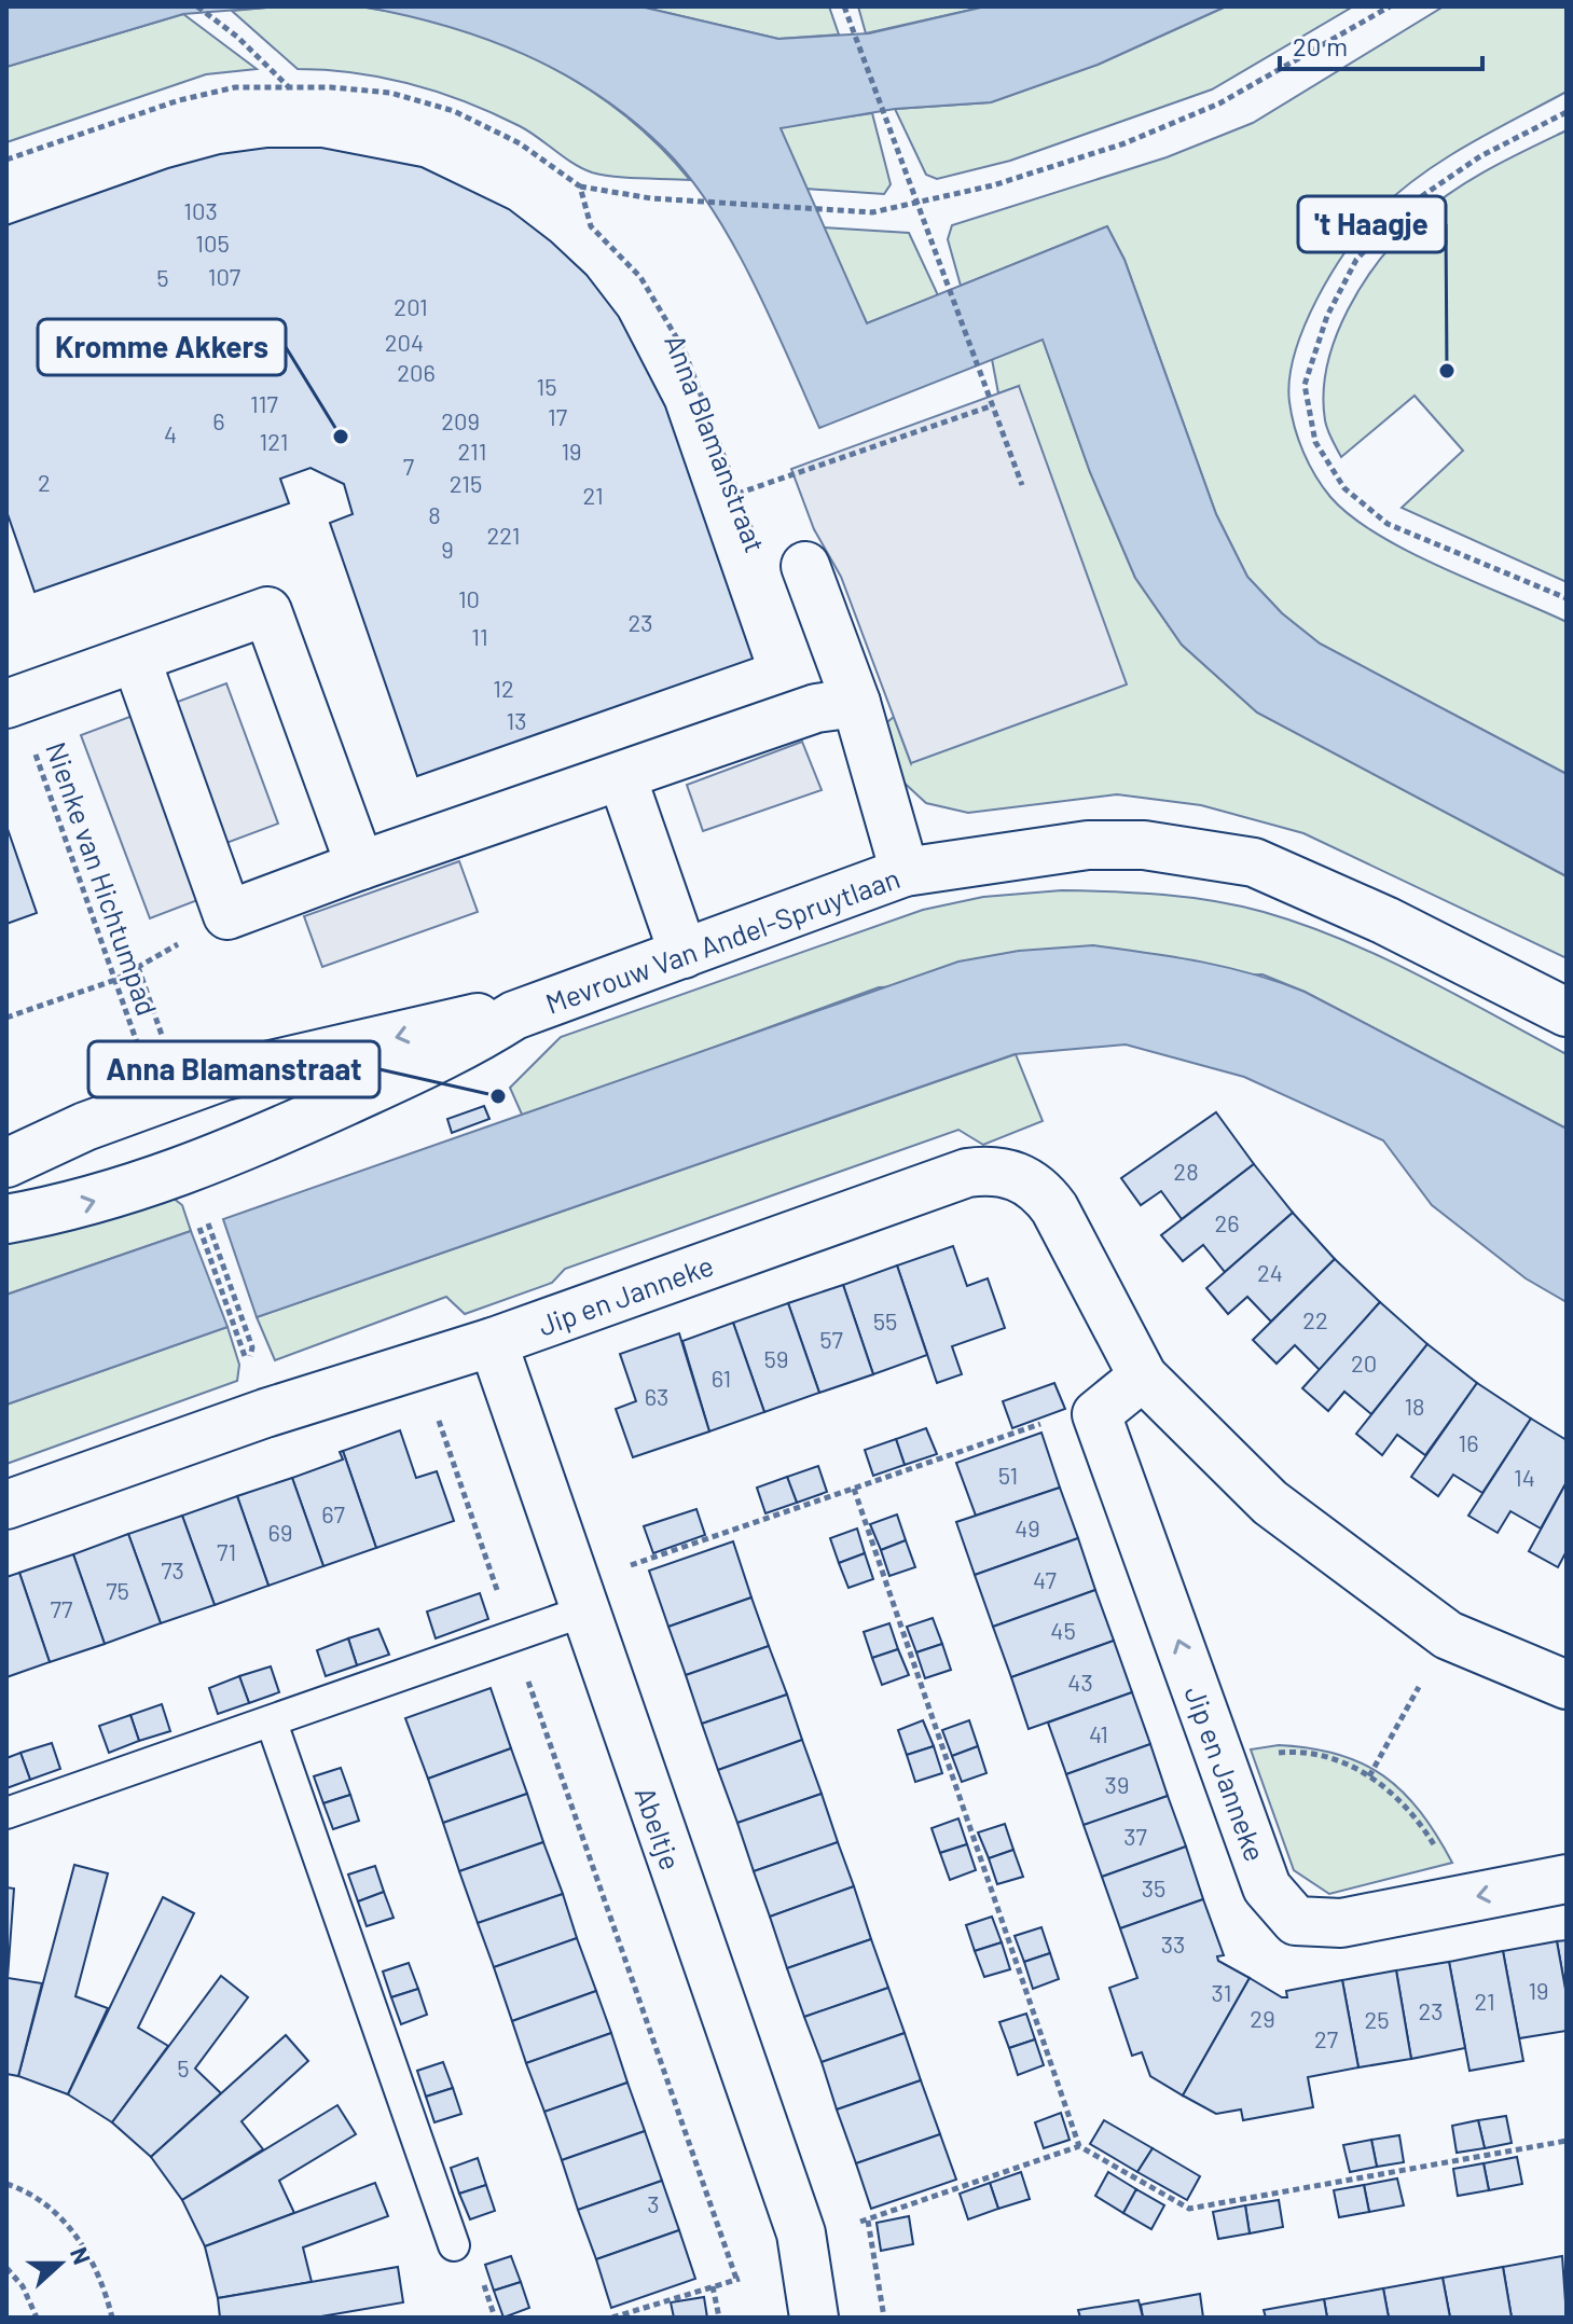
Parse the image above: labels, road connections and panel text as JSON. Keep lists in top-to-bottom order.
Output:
{
  "streets": {
    "street": [
      "Anna Blamanstraat",
      "Mevrouw Van Andel-Spruytlaan",
      "Jip en Janneke",
      "Abeltje"
    ],
    "path": ["Nienke van Hichtumpad"]
  },
  "crossings": [
    ["Anna Blamanstraat", "Mevrouw Van Andel-Spruytlaan"],
    ["Nienke van Hichtumpad", "Mevrouw Van Andel-Spruytlaan"],
    ["Jip en Janneke", "Abeltje"]
  ],
  "places": ["'t Haagje", "Kromme Akkers", "Anna Blamanstraat"],
  "house_numbers": [
    "103",
    "105",
    "107",
    "5",
    "201",
    "204",
    "206",
    "15",
    "117",
    "17",
    "6",
    "209",
    "4",
    "121",
    "211",
    "19",
    "7",
    "2",
    "215",
    "21",
    "8",
    "221",
    "9",
    "10",
    "23",
    "11",
    "12",
    "13",
    "28",
    "26",
    "24",
    "22",
    "55",
    "57",
    "59",
    "20",
    "61",
    "63",
    "18",
    "16",
    "51",
    "14",
    "67",
    "49",
    "69",
    "71",
    "73",
    "47",
    "75",
    "77",
    "45",
    "43",
    "41",
    "39",
    "37",
    "35",
    "33",
    "19",
    "31",
    "21",
    "23",
    "29",
    "25",
    "27",
    "5",
    "3"
  ],
  "scale_bar": "20 m",
  "north": "right"
}
